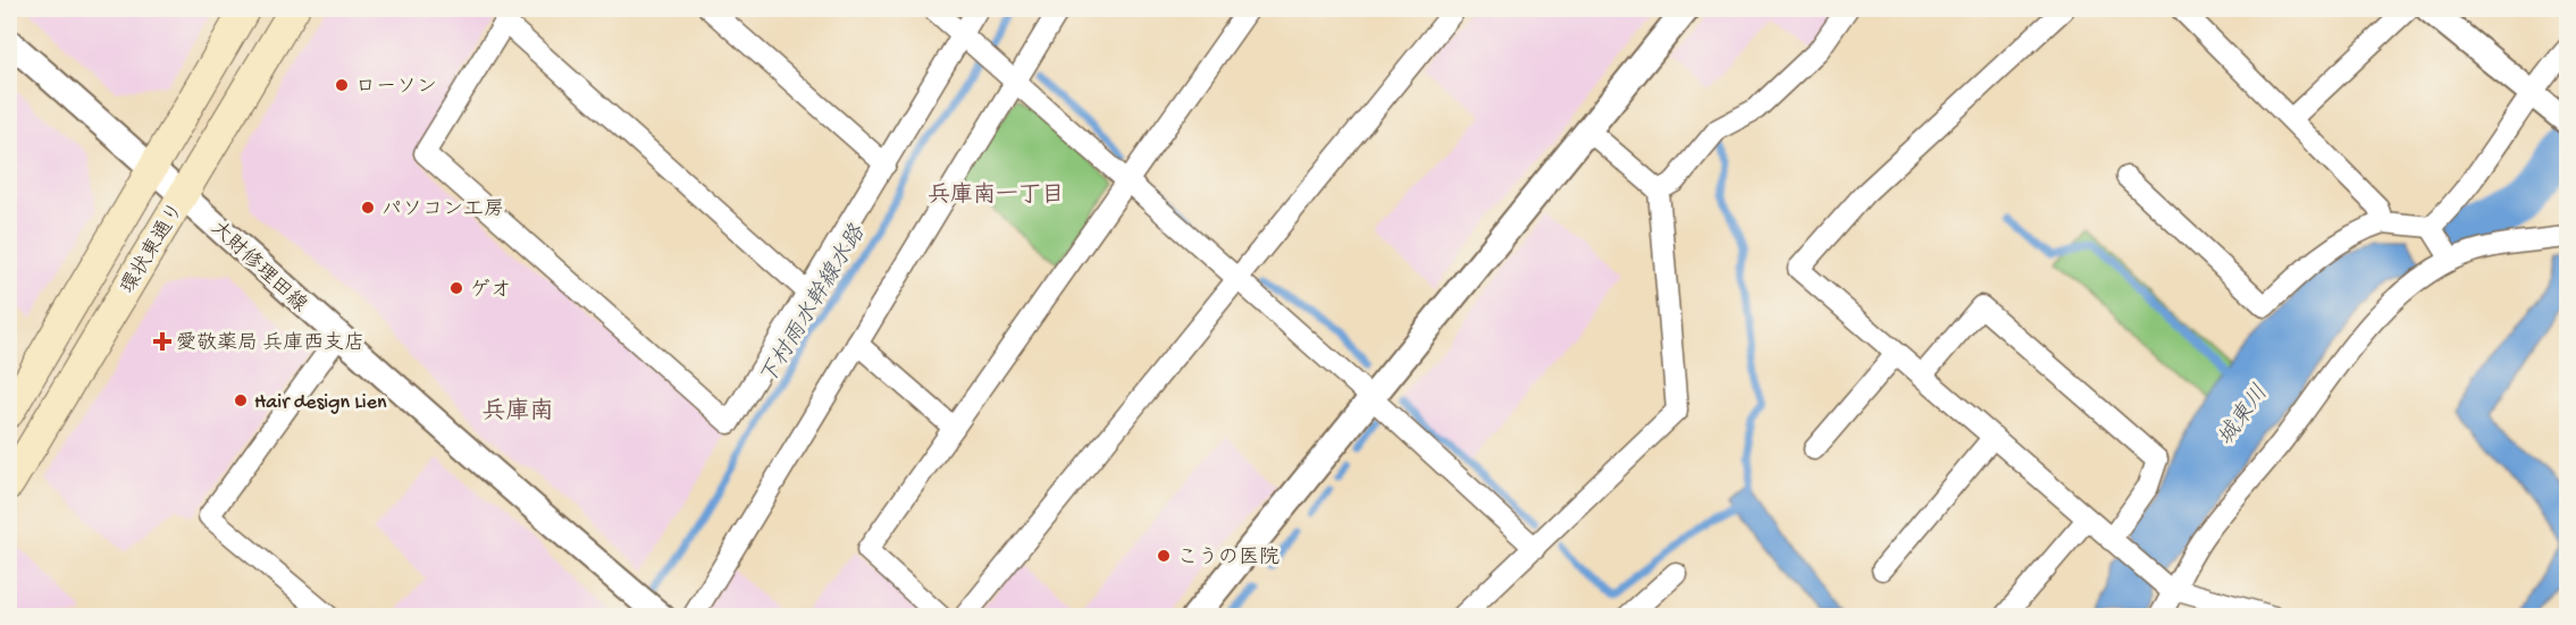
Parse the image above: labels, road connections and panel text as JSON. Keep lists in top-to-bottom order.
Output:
{
  "streets": {
    "main road": ["環状東通り"],
    "street": ["大財修理田線"]
  },
  "crossings": [
    ["環状東通り", "大財修理田線"]
  ],
  "districts": ["兵庫南一丁目", "兵庫南"],
  "water": ["下村雨水幹線水路", "城東川"],
  "places": {
    "other": [
      "ローソン",
      "パソコン工房",
      "ゲオ",
      "Hair design Lien",
      "こうの医院"
    ],
    "health": ["愛敬薬局 兵庫西支店"]
  }
}
